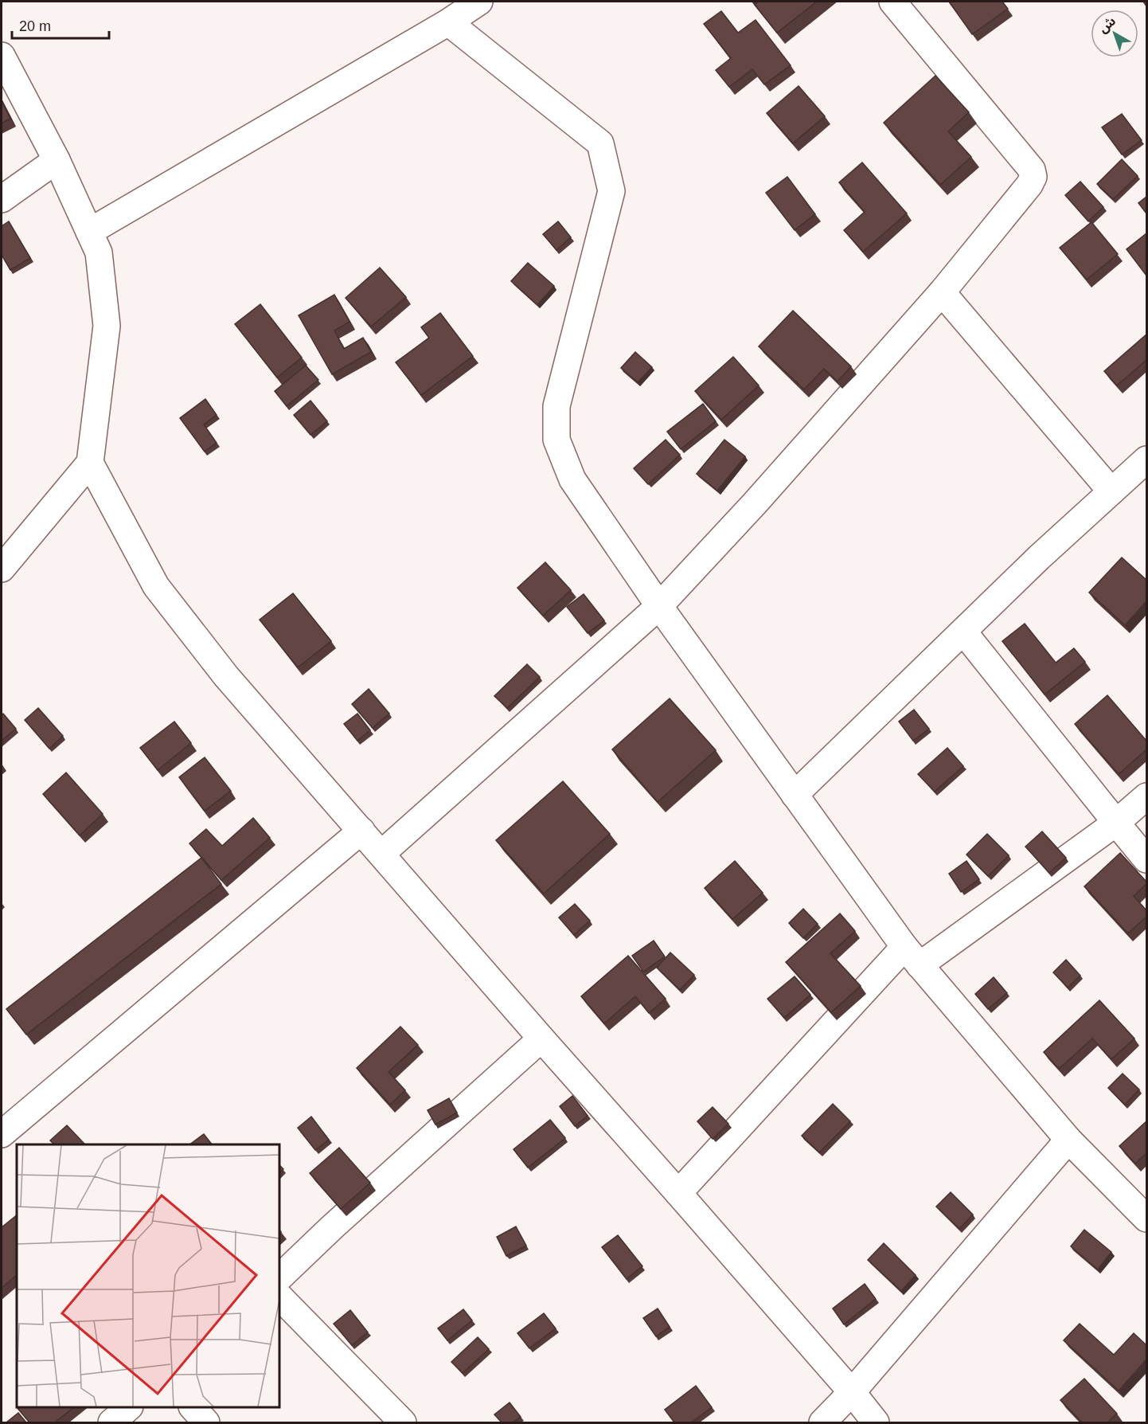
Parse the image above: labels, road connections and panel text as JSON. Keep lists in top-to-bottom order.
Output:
{
  "scale_bar": "20 m",
  "north": "top left"
}
